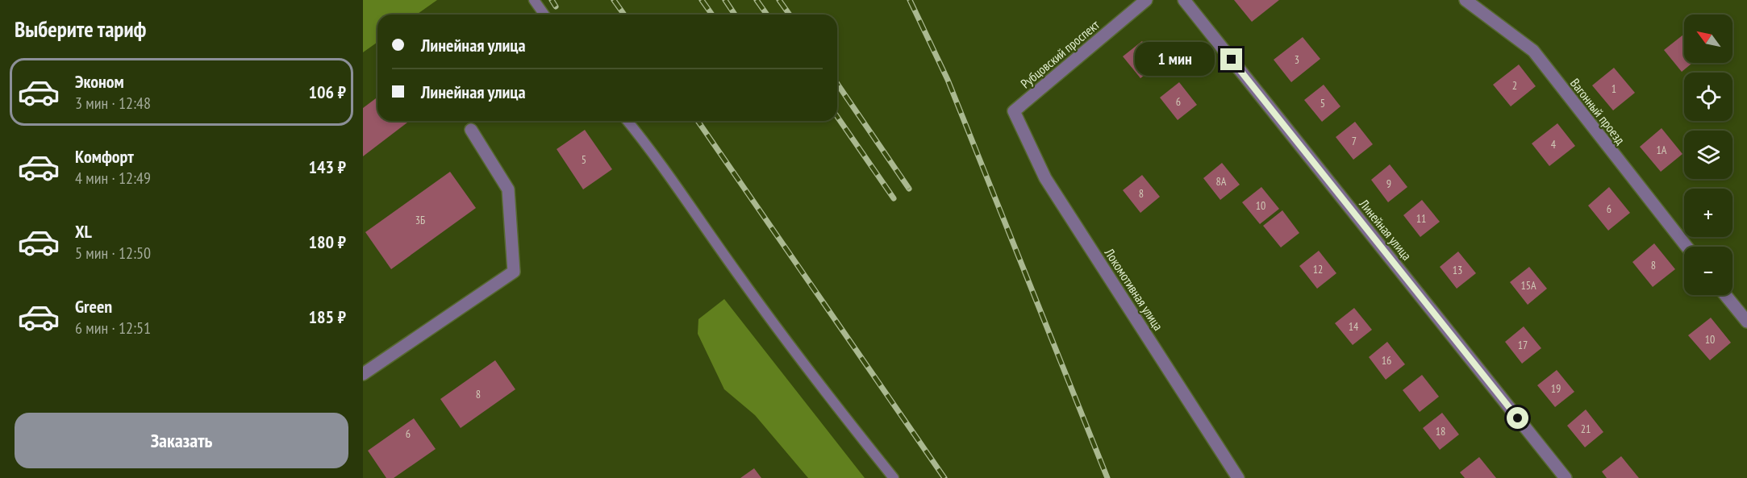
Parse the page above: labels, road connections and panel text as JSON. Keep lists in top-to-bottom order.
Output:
{
  "streets": {
    "street": [
      "Рубцовский проспект",
      "Вагонный проезд",
      "Линейная улица",
      "Локомотивная улица"
    ]
  },
  "crossings": [
    ["Рубцовский проспект", "Локомотивная улица"]
  ],
  "house_numbers": [
    "3",
    "2",
    "1",
    "6",
    "5",
    "7",
    "4",
    "1А",
    "5",
    "8А",
    "9",
    "8",
    "10",
    "6",
    "11",
    "3Б",
    "8",
    "12",
    "13",
    "15А",
    "14",
    "10",
    "17",
    "16",
    "19",
    "8",
    "21",
    "18",
    "6"
  ],
  "north": "top left",
  "page": {
    "heading": "Выберите тариф",
    "map_buttons": ["+", "−"],
    "banner": ["Линейная улица", "Линейная улица"],
    "bubble": "1 мин",
    "list": [
      {
        "name": "Эконом",
        "note": "3 мин · 12:48",
        "value": "106 ₽"
      },
      {
        "name": "Комфорт",
        "note": "4 мин · 12:49",
        "value": "143 ₽"
      },
      {
        "name": "XL",
        "note": "5 мин · 12:50",
        "value": "180 ₽"
      },
      {
        "name": "Green",
        "note": "6 мин · 12:51",
        "value": "185 ₽"
      }
    ],
    "buttons": "Заказать"
  }
}
